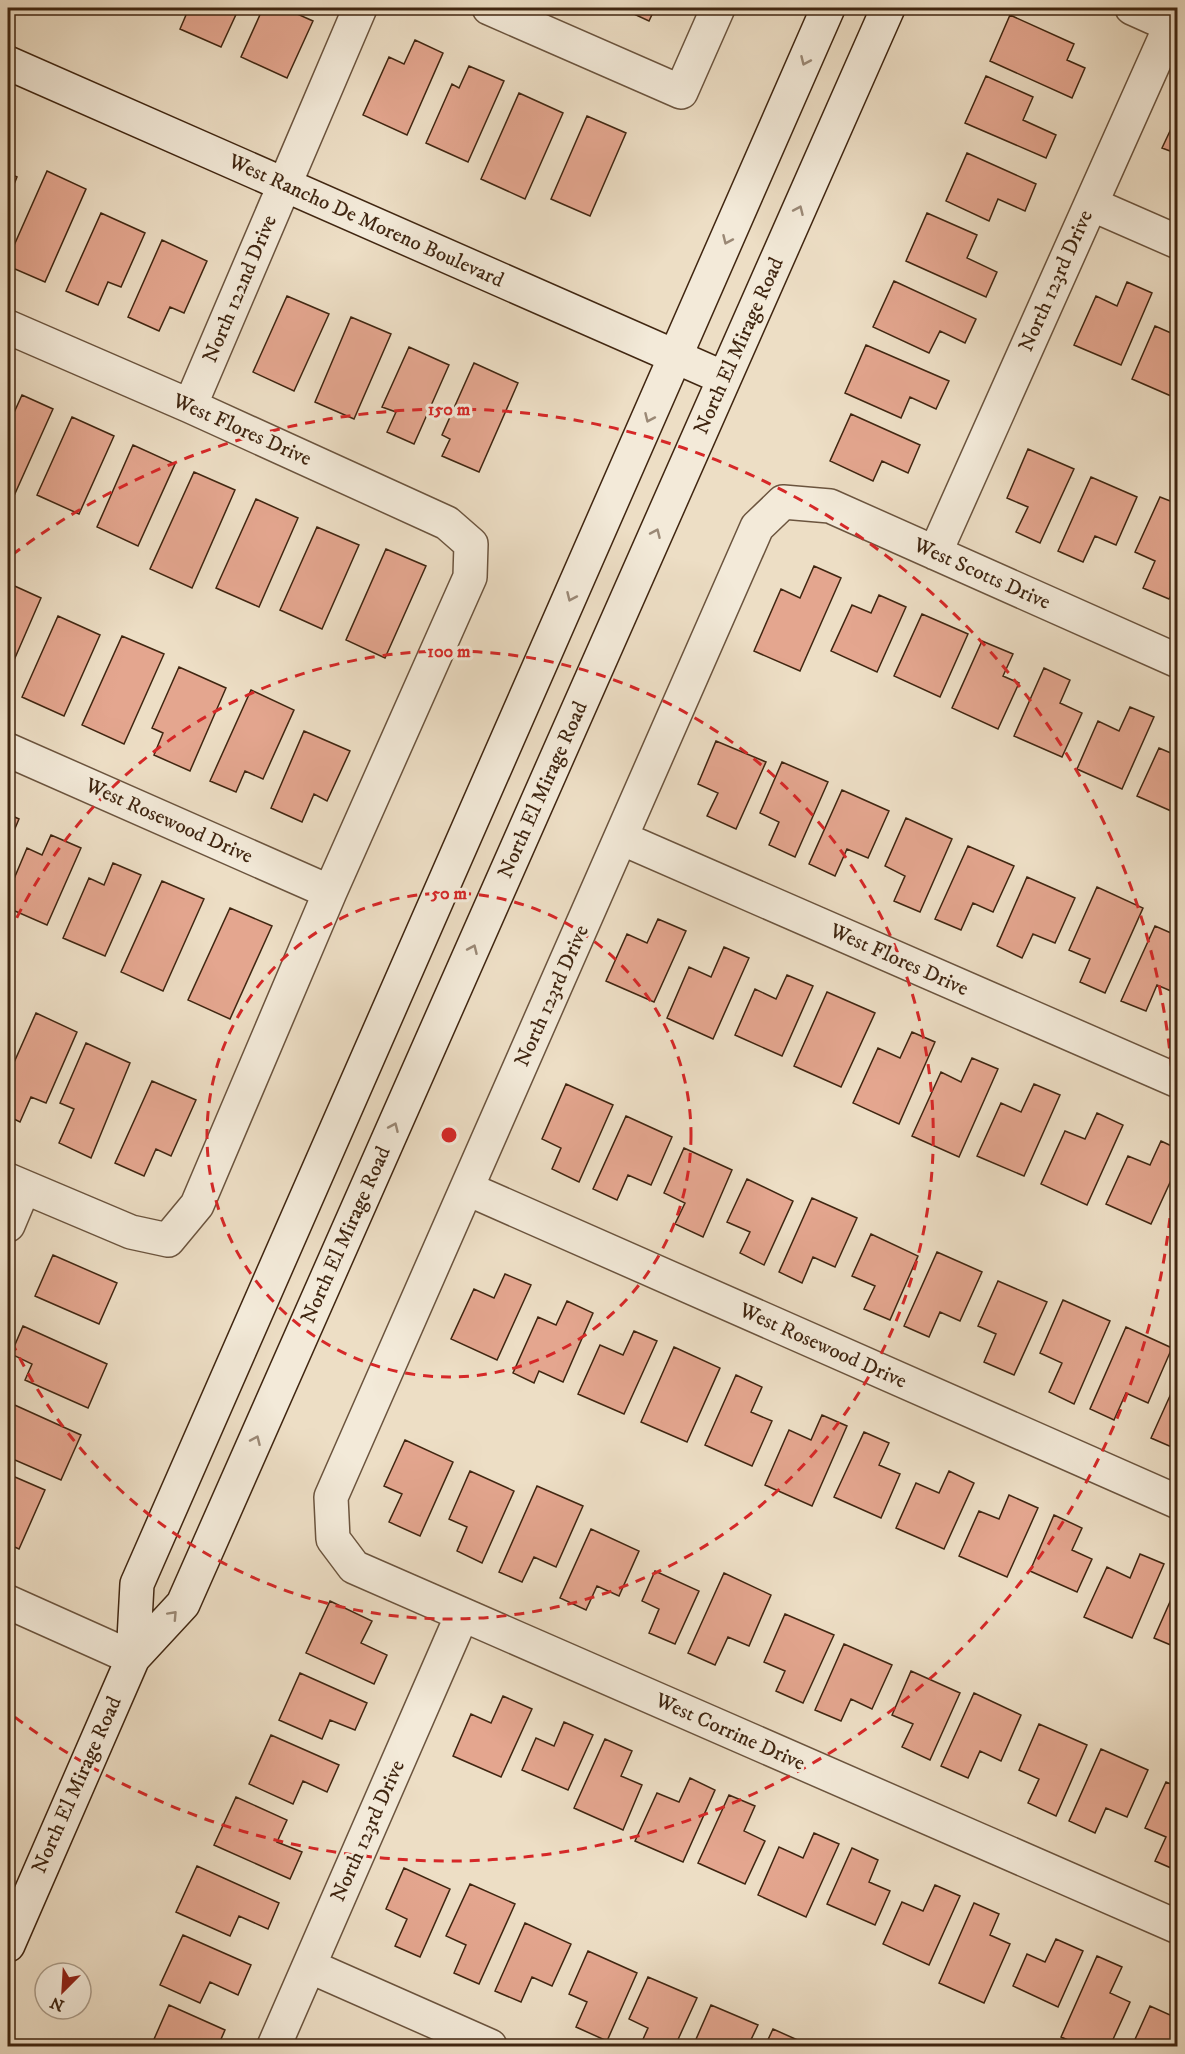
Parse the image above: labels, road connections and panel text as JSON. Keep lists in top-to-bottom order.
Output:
{
  "streets": {
    "street": [
      "West Rancho De Moreno Boulevard",
      "North 123rd Drive",
      "North 122nd Drive",
      "North El Mirage Road",
      "West Flores Drive",
      "West Scotts Drive",
      "West Rosewood Drive",
      "West Corrine Drive"
    ]
  },
  "crossings": [
    ["West Rancho De Moreno Boulevard", "North 122nd Drive"],
    ["West Rancho De Moreno Boulevard", "North El Mirage Road"],
    ["North 123rd Drive", "West Flores Drive"],
    ["North 123rd Drive", "West Scotts Drive"],
    ["North 123rd Drive", "West Rosewood Drive"],
    ["North 123rd Drive", "West Corrine Drive"],
    ["North 122nd Drive", "West Flores Drive"],
    ["West Flores Drive", "West Rosewood Drive"]
  ],
  "north": "bottom left",
  "rings": ["150 m", "100 m", "50 m"]
}
